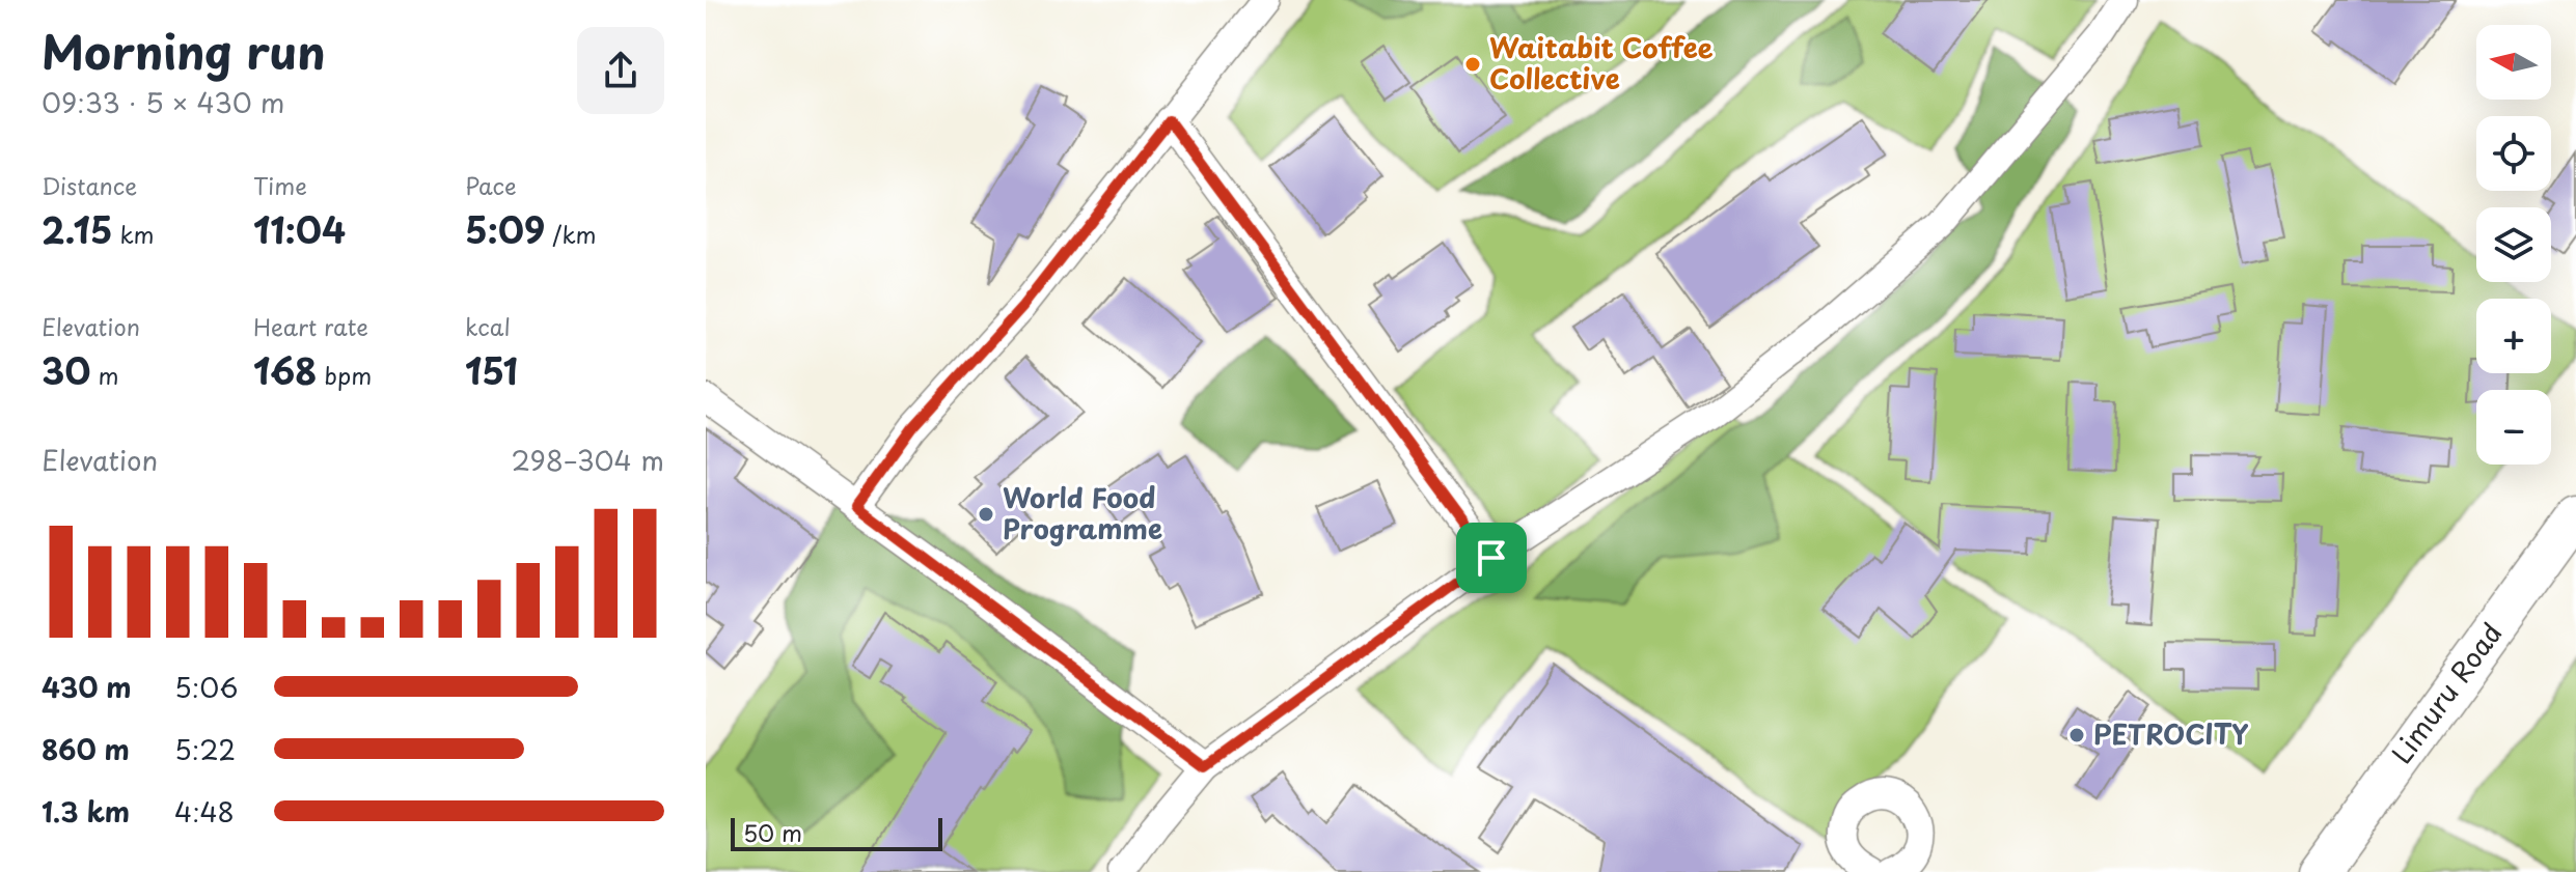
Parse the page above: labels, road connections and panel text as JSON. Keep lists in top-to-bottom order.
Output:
{
  "streets": {
    "main road": ["Limuru Road"]
  },
  "places": ["Waitabit Coffee Collective", "World Food Programme", "PETROCITY"],
  "scale_bar": "50 m",
  "north": "left",
  "page": {
    "heading": ["Morning run", "09:33 · 5 × 430 m"],
    "map_buttons": ["+", "−"],
    "stats": [
      ["Distance", "2.15 km"],
      ["Time", "11:04"],
      ["Pace", "5:09 /km"],
      ["Elevation", "30 m"],
      ["Heart rate", "168 bpm"],
      ["kcal", "151"]
    ],
    "chart": ["Elevation", "298–304 m"],
    "list": [
      {
        "name": "430 m",
        "note": "5:06"
      },
      {
        "name": "860 m",
        "note": "5:22"
      },
      {
        "name": "1.3 km",
        "note": "4:48"
      }
    ],
    "scale": "50 m"
  }
}
